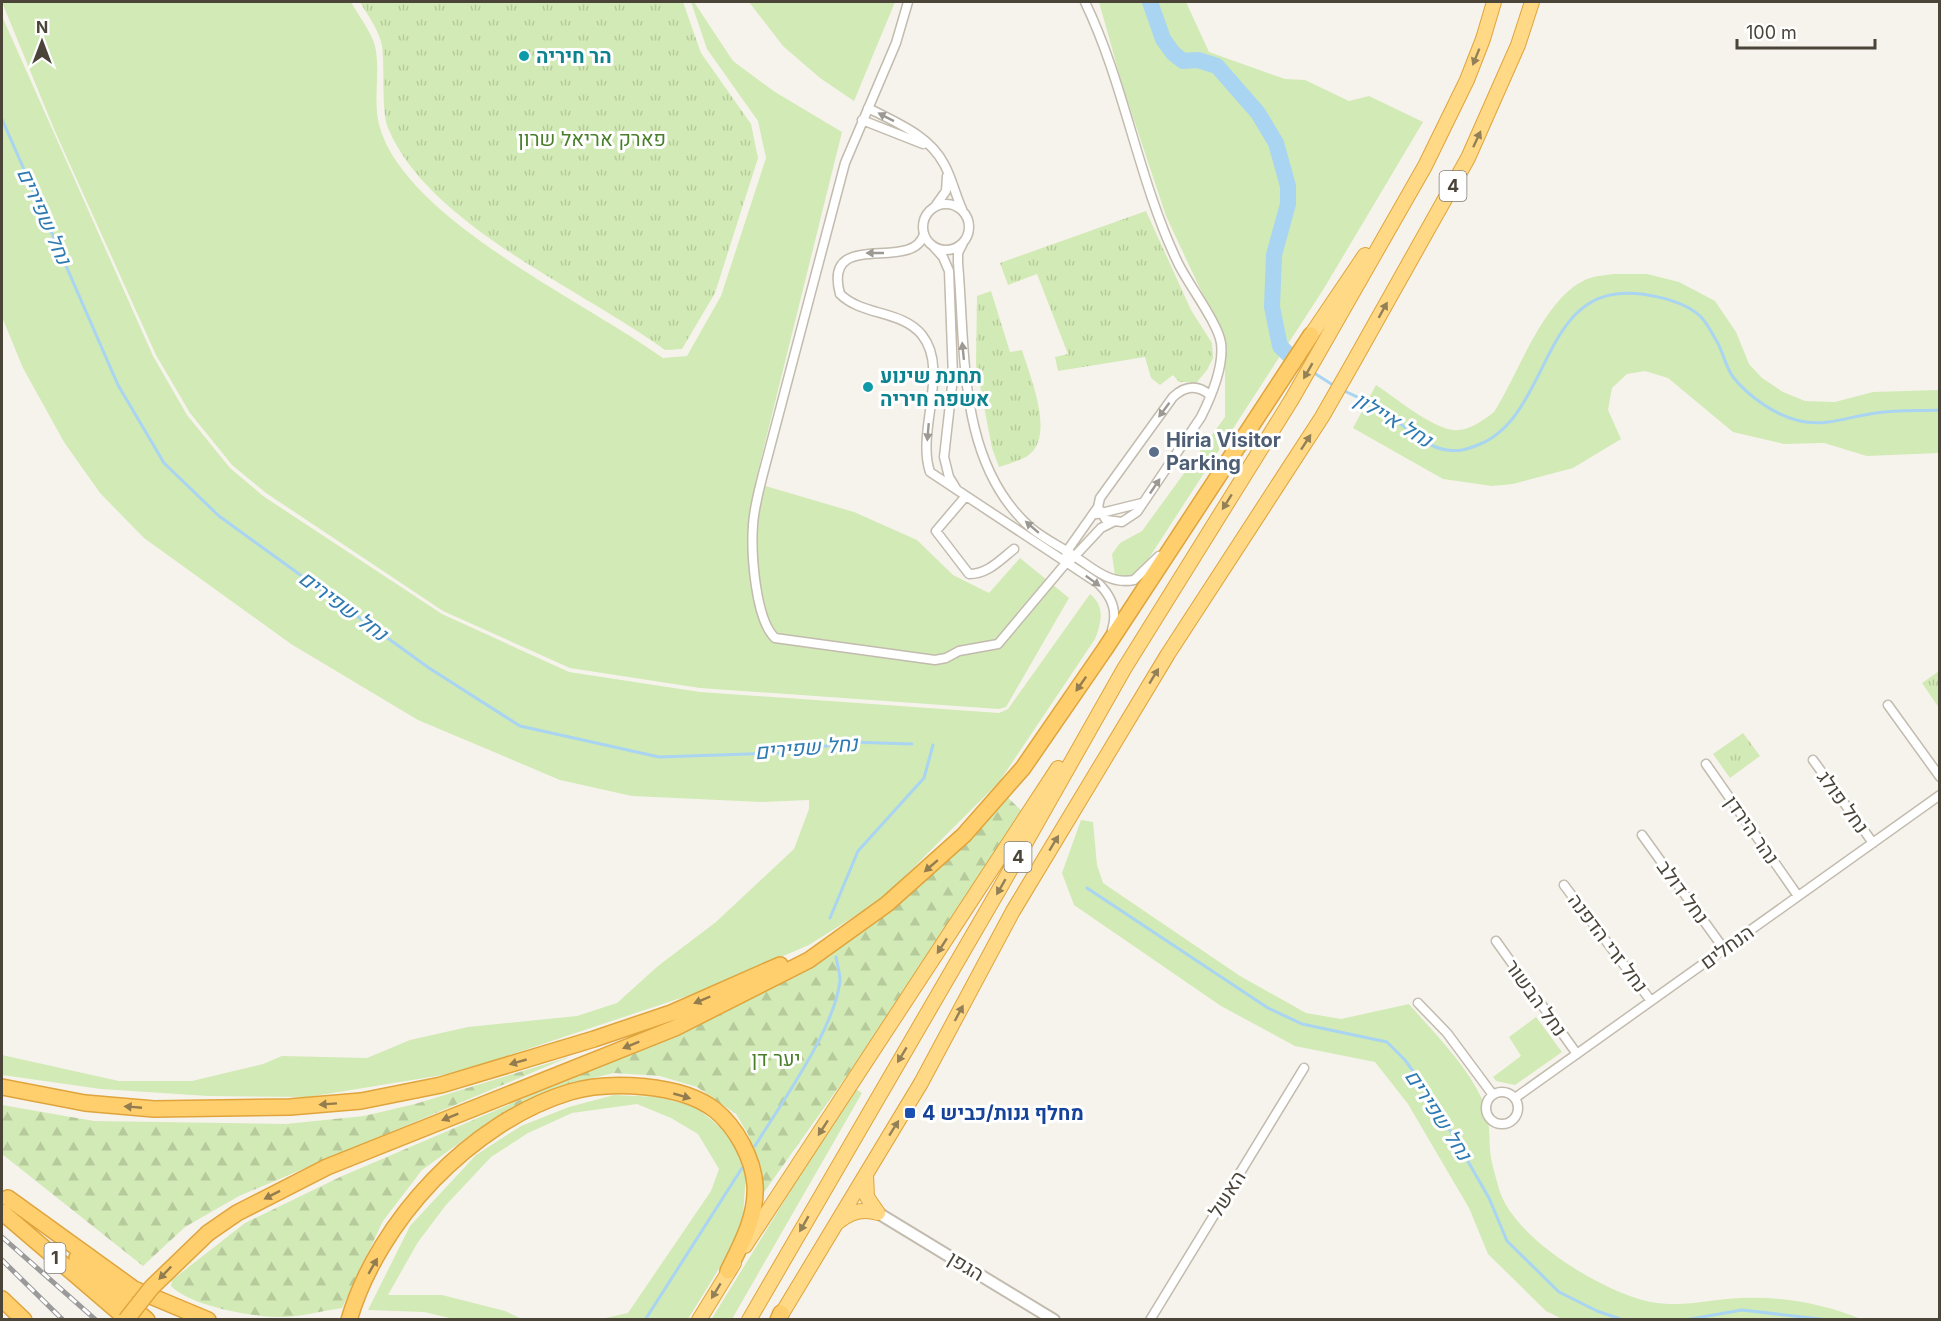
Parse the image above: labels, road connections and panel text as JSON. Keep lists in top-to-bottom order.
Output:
{
  "streets": {
    "highway": ["4", "1"],
    "street": [
      "נחל פולג",
      "נהר הירדן",
      "נחל דולב",
      "נחל זרי הדפנה",
      "הנחלים",
      "נחל הבשור",
      "האשל",
      "הגפן"
    ]
  },
  "crossings": [
    ["נחל פולג", "הנחלים"],
    ["נהר הירדן", "הנחלים"],
    ["נחל דולב", "הנחלים"],
    ["נחל זרי הדפנה", "הנחלים"],
    ["הנחלים", "נחל הבשור"]
  ],
  "water": ["נחל שפירים", "נחל איילון"],
  "parks": ["פארק אריאל שרון", "יער דן"],
  "places": {
    "other": ["הר חיריה", "תחנת שינוע אשפה חיריה", "Hiria Visitor Parking"],
    "transit": ["מחלף גנות/כביש 4"]
  },
  "scale_bar": "100 m",
  "north": "top"
}
